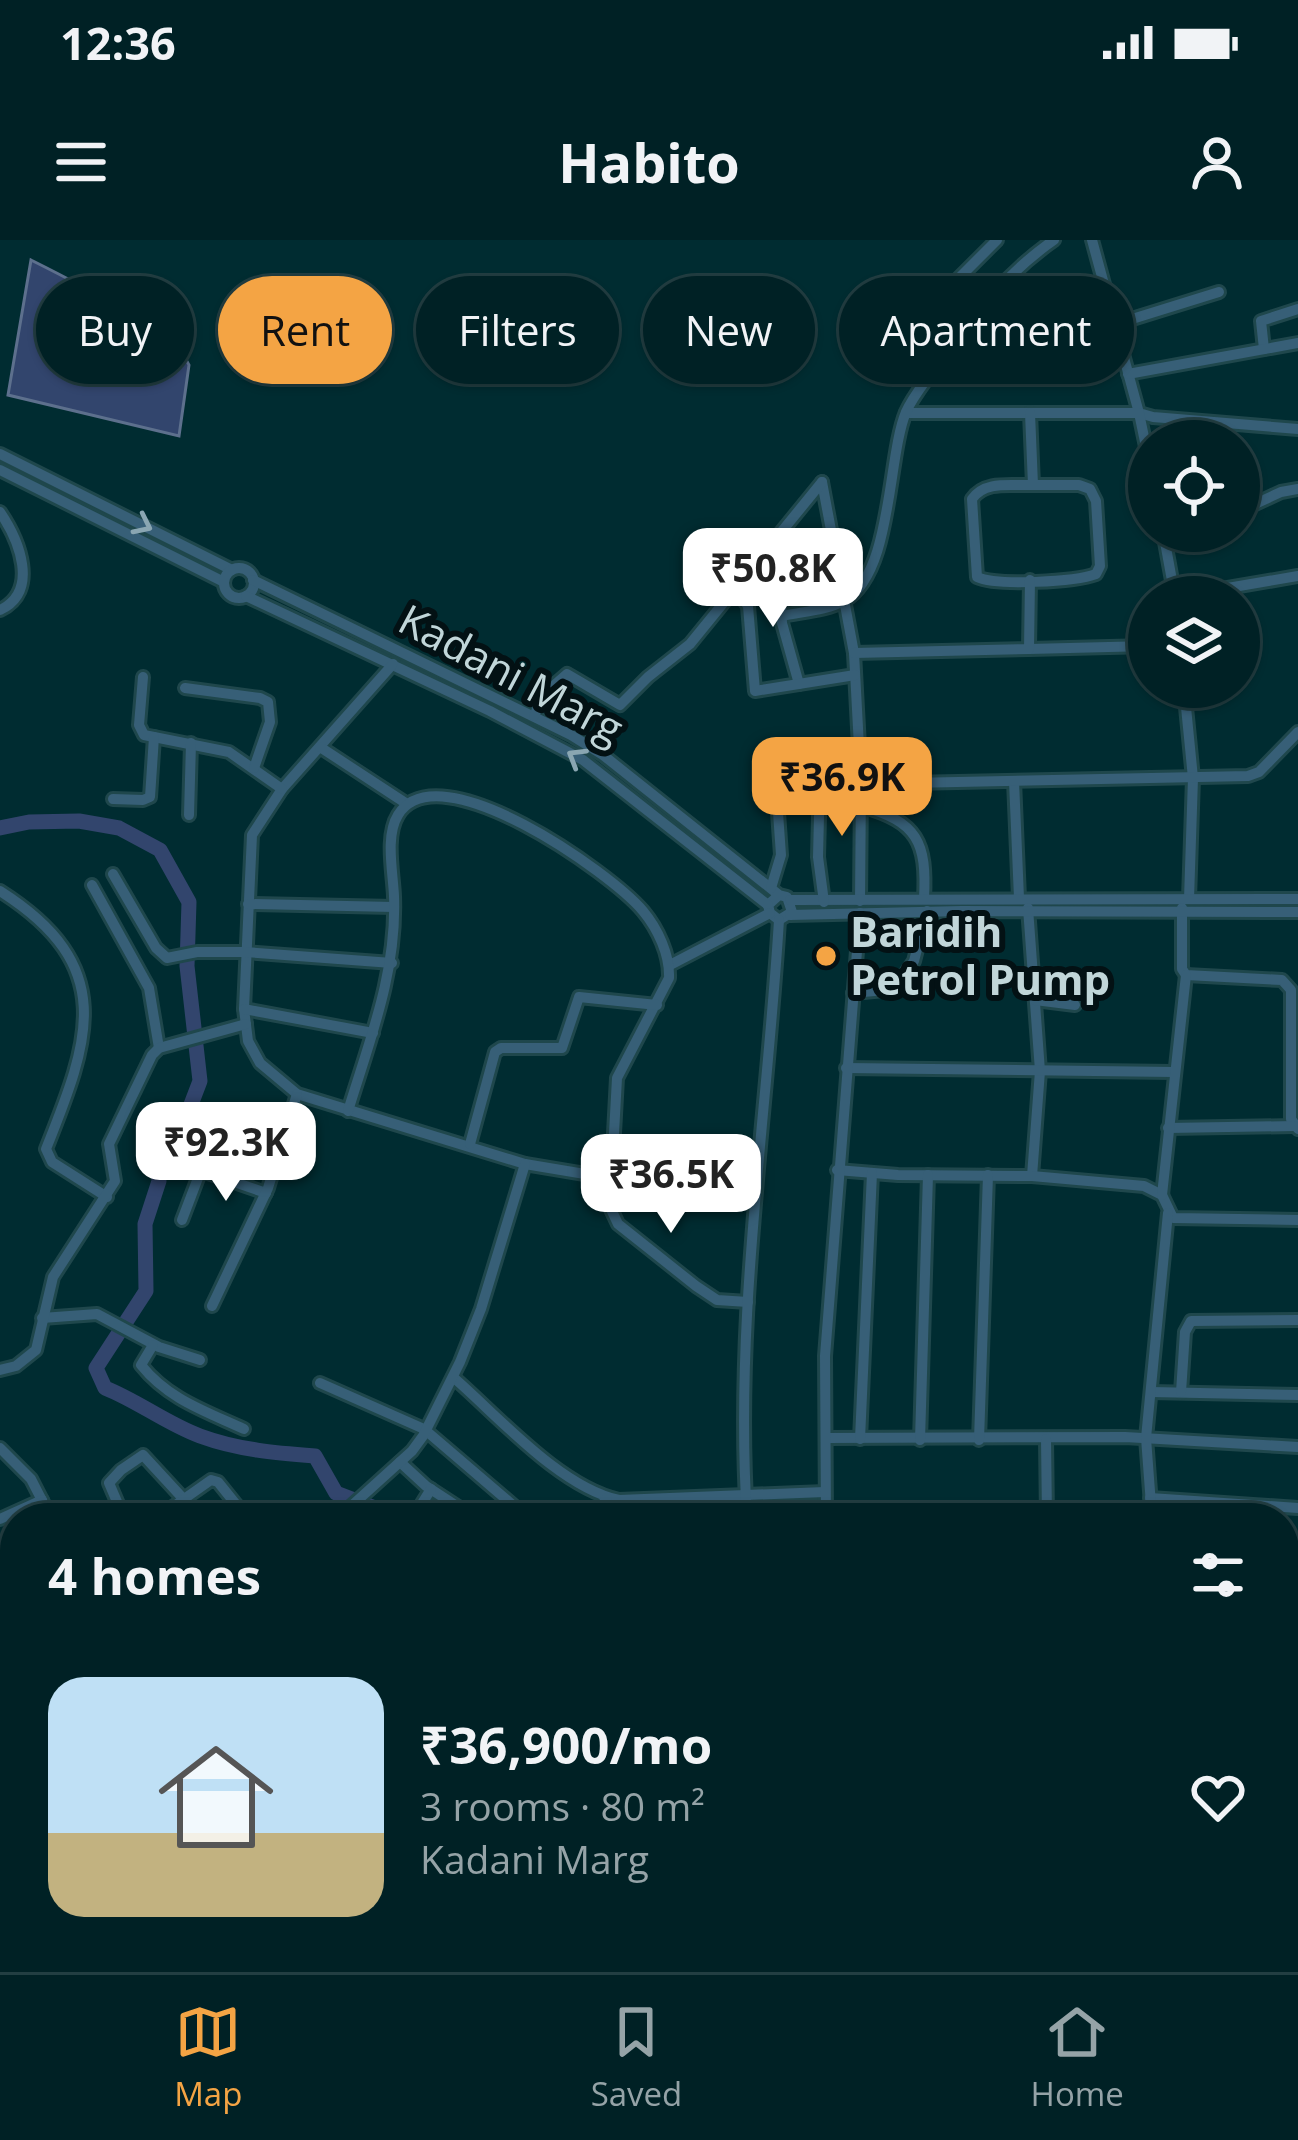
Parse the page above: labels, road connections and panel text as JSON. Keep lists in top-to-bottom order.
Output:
{
  "streets": {
    "street": ["Kadani Marg"]
  },
  "places": ["Baridih Petrol Pump"],
  "page": {
    "status": "12:36",
    "header": "Habito",
    "chip": [
      "Buy",
      "Rent",
      "Filters",
      "New",
      "Apartment"
    ],
    "price": [
      "₹50.8K",
      "₹36.9K",
      "₹92.3K",
      "₹36.5K"
    ],
    "heading": "4 homes",
    "list": [
      {
        "name": "₹36,900/mo",
        "note": "3 rooms · 80 m² · Kadani Marg"
      }
    ],
    "tabs": ["Map", "Saved", "Home"]
  }
}
